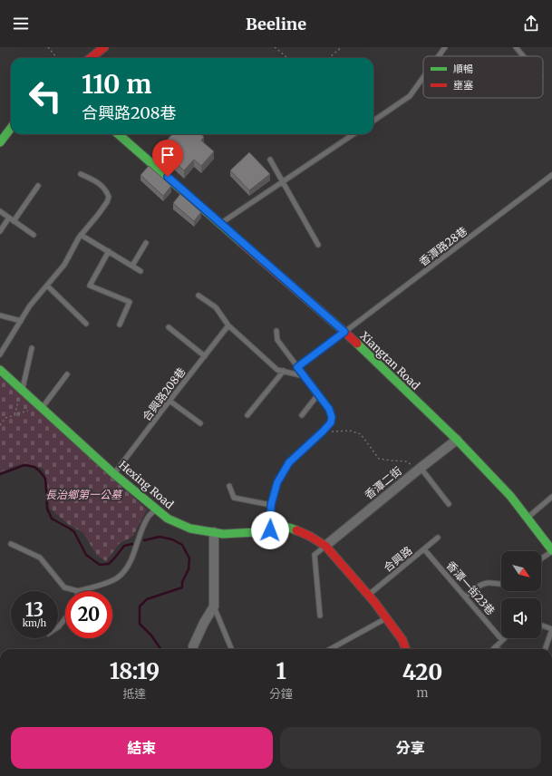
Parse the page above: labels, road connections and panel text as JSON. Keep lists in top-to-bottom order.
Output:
{
  "streets": {
    "street": ["Xiangtan Road", "香潭二街", "Hexing Road"],
    "lane": [
      "香潭路28巷",
      "合興路208巷",
      "合興路",
      "香潭一街23巷"
    ]
  },
  "crossings": [
    ["香潭路28巷", "Xiangtan Road"],
    ["Xiangtan Road", "香潭二街"],
    ["合興路208巷", "Hexing Road"],
    ["香潭二街", "Hexing Road"],
    ["Hexing Road", "合興路"],
    ["合興路", "香潭一街23巷"]
  ],
  "parks": ["長治鄉第一公墓"],
  "legend": ["順暢", "壅塞"],
  "north": "bottom right",
  "page": {
    "header": "Beeline",
    "turn": ["110 m", "合興路208巷"],
    "speed": "13 km/h",
    "limit": "20",
    "eta": [
      "18:19",
      "抵達",
      "1",
      "分鐘",
      "420",
      "m"
    ],
    "buttons": ["結束", "分享"]
  }
}
